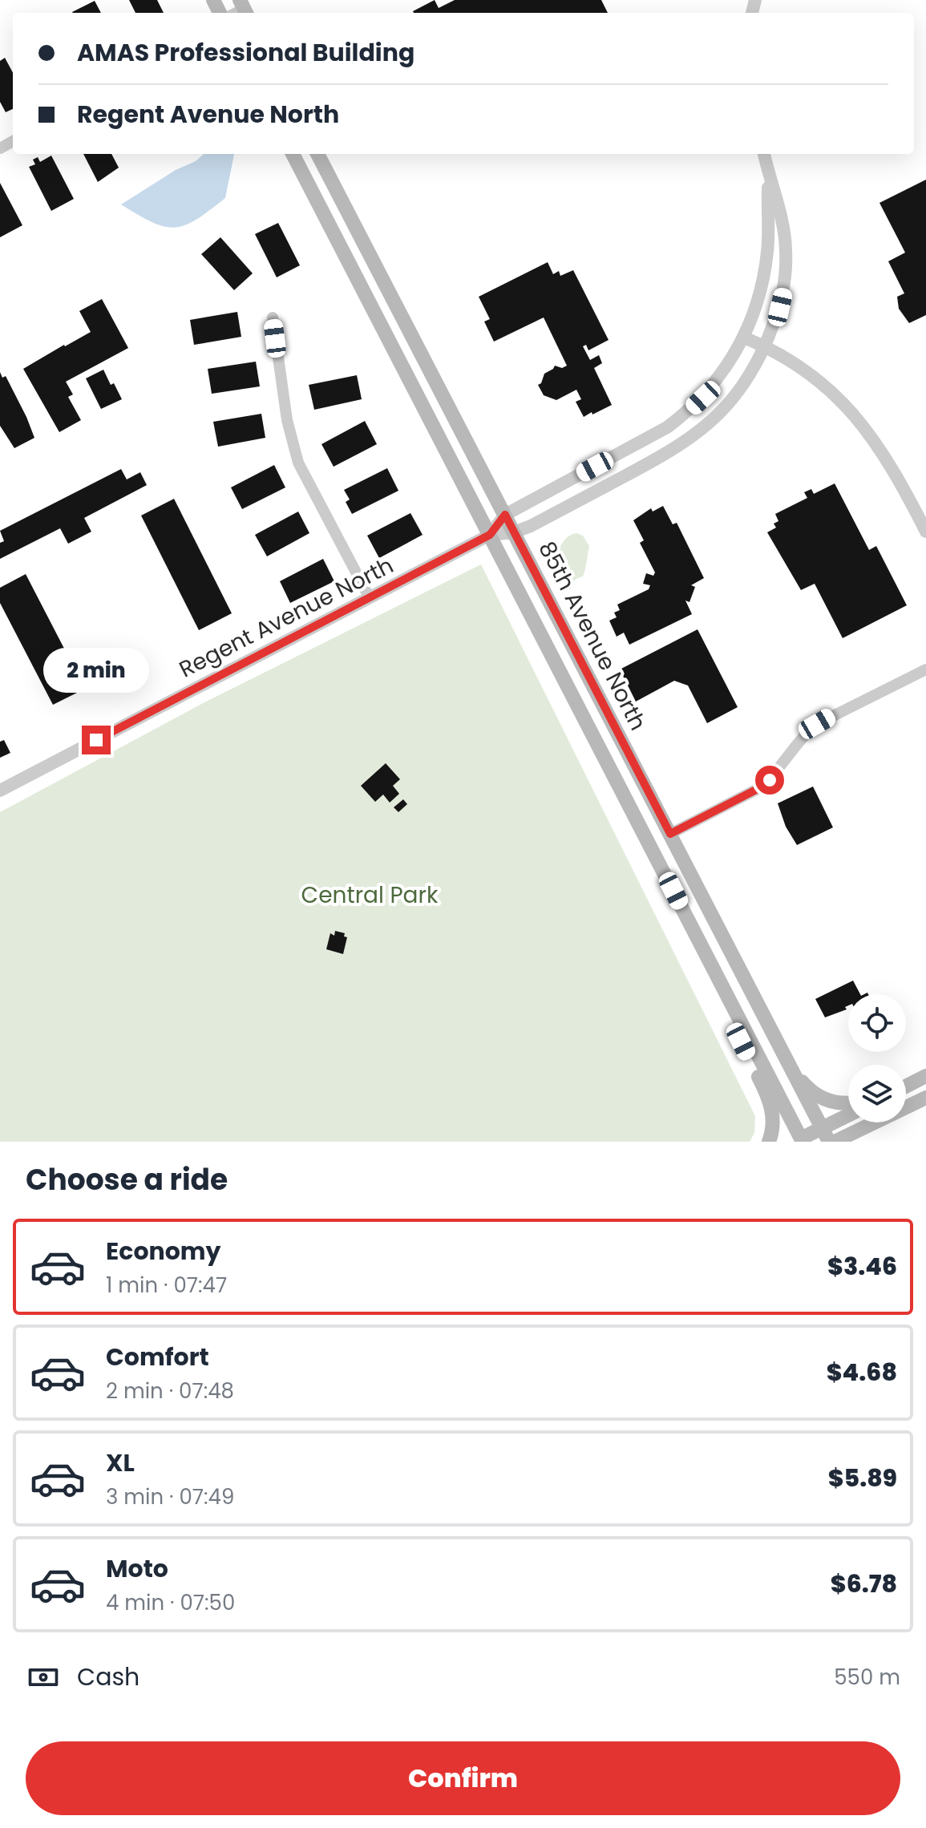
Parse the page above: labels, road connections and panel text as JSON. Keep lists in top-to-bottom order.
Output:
{
  "streets": {
    "main road": ["85th Avenue North"],
    "street": ["Regent Avenue North"]
  },
  "crossings": [
    ["Regent Avenue North", "85th Avenue North"]
  ],
  "parks": ["Central Park"],
  "page": {
    "banner": ["AMAS Professional Building", "Regent Avenue North"],
    "bubble": "2 min",
    "heading": "Choose a ride",
    "list": [
      {
        "name": "Economy",
        "note": "1 min · 07:47",
        "value": "$3.46"
      },
      {
        "name": "Comfort",
        "note": "2 min · 07:48",
        "value": "$4.68"
      },
      {
        "name": "XL",
        "note": "3 min · 07:49",
        "value": "$5.89"
      },
      {
        "name": "Moto",
        "note": "4 min · 07:50",
        "value": "$6.78"
      }
    ],
    "pay": ["Cash", "550 m"],
    "buttons": "Confirm"
  }
}
